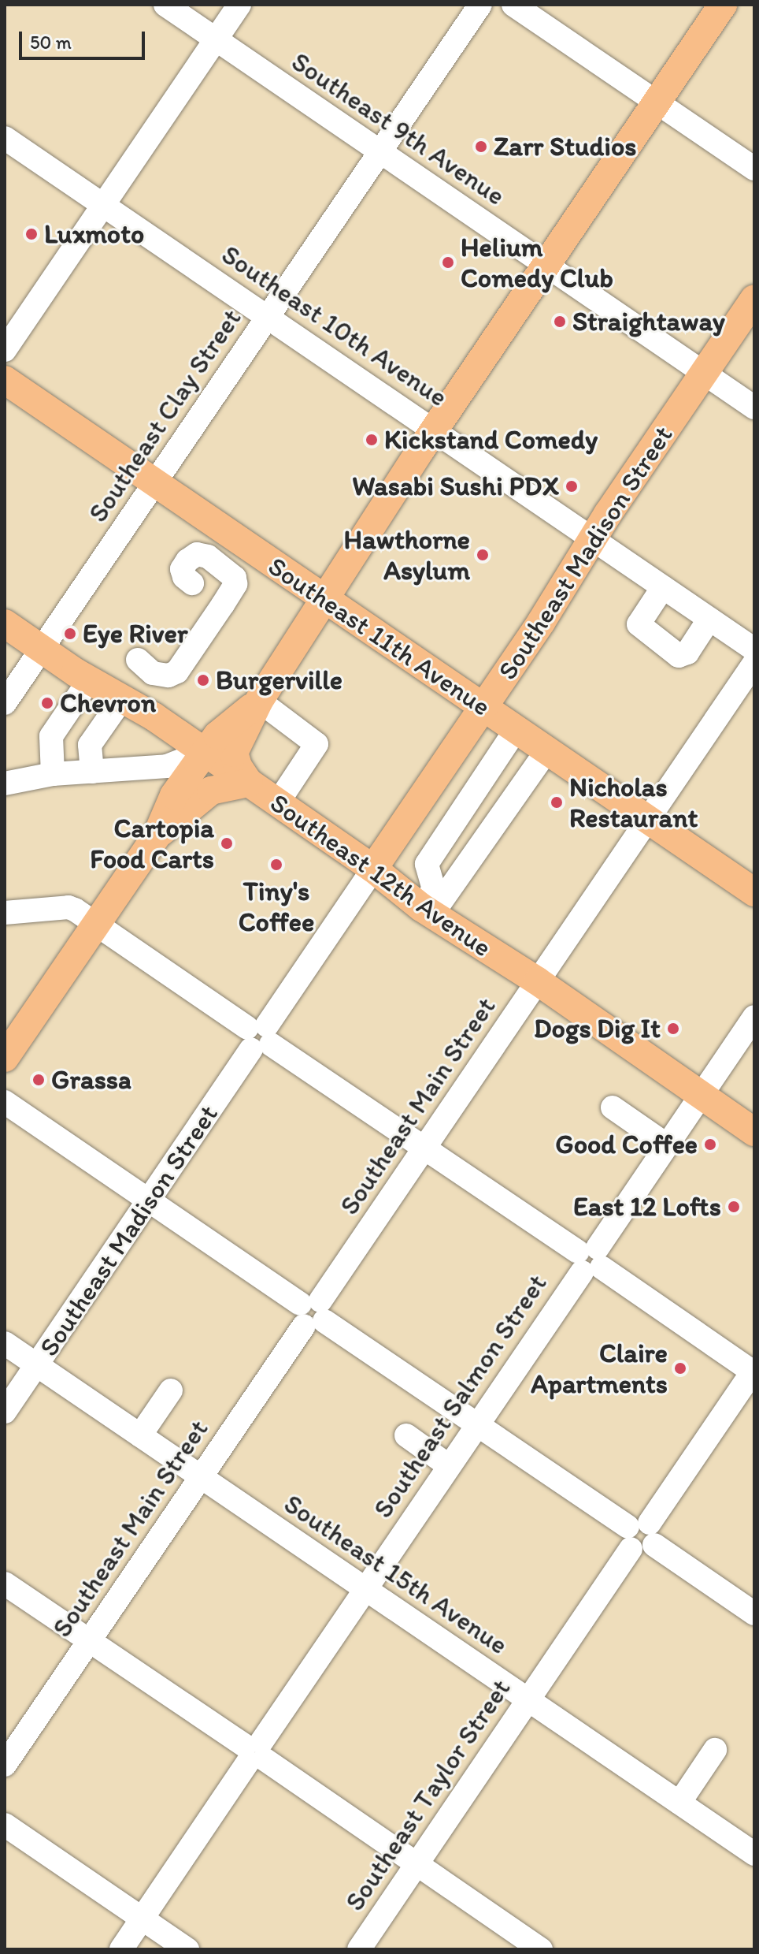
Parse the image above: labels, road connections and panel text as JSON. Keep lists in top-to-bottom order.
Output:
{
  "streets": {
    "main road": ["Southeast Madison Street", "Southeast 11th Avenue", "Southeast 12th Avenue"],
    "street": [
      "Southeast 9th Avenue",
      "Southeast 10th Avenue",
      "Southeast Clay Street",
      "Southeast Main Street",
      "Southeast Salmon Street",
      "Southeast 15th Avenue",
      "Southeast Taylor Street"
    ]
  },
  "crossings": [
    ["Southeast 9th Avenue", "Southeast Clay Street"],
    ["Southeast 9th Avenue", "Southeast Madison Street"],
    ["Southeast 10th Avenue", "Southeast Clay Street"],
    ["Southeast 10th Avenue", "Southeast Madison Street"],
    ["Southeast Clay Street", "Southeast 11th Avenue"],
    ["Southeast Clay Street", "Southeast 12th Avenue"],
    ["Southeast Madison Street", "Southeast 11th Avenue"],
    ["Southeast Madison Street", "Southeast 12th Avenue"],
    ["Southeast Madison Street", "Southeast 15th Avenue"],
    ["Southeast 11th Avenue", "Southeast Main Street"],
    ["Southeast 12th Avenue", "Southeast Main Street"],
    ["Southeast 12th Avenue", "Southeast Salmon Street"],
    ["Southeast Main Street", "Southeast 15th Avenue"],
    ["Southeast Salmon Street", "Southeast 15th Avenue"],
    ["Southeast 15th Avenue", "Southeast Taylor Street"]
  ],
  "places": [
    "Zarr Studios",
    "Luxmoto",
    "Helium Comedy Club",
    "Straightaway",
    "Kickstand Comedy",
    "Wasabi Sushi PDX",
    "Hawthorne Asylum",
    "Eye River",
    "Burgerville",
    "Chevron",
    "Nicholas Restaurant",
    "Cartopia Food Carts",
    "Tiny's Coffee",
    "Dogs Dig It",
    "Grassa",
    "Good Coffee",
    "East 12 Lofts",
    "Claire Apartments"
  ],
  "scale_bar": "50 m"
}
